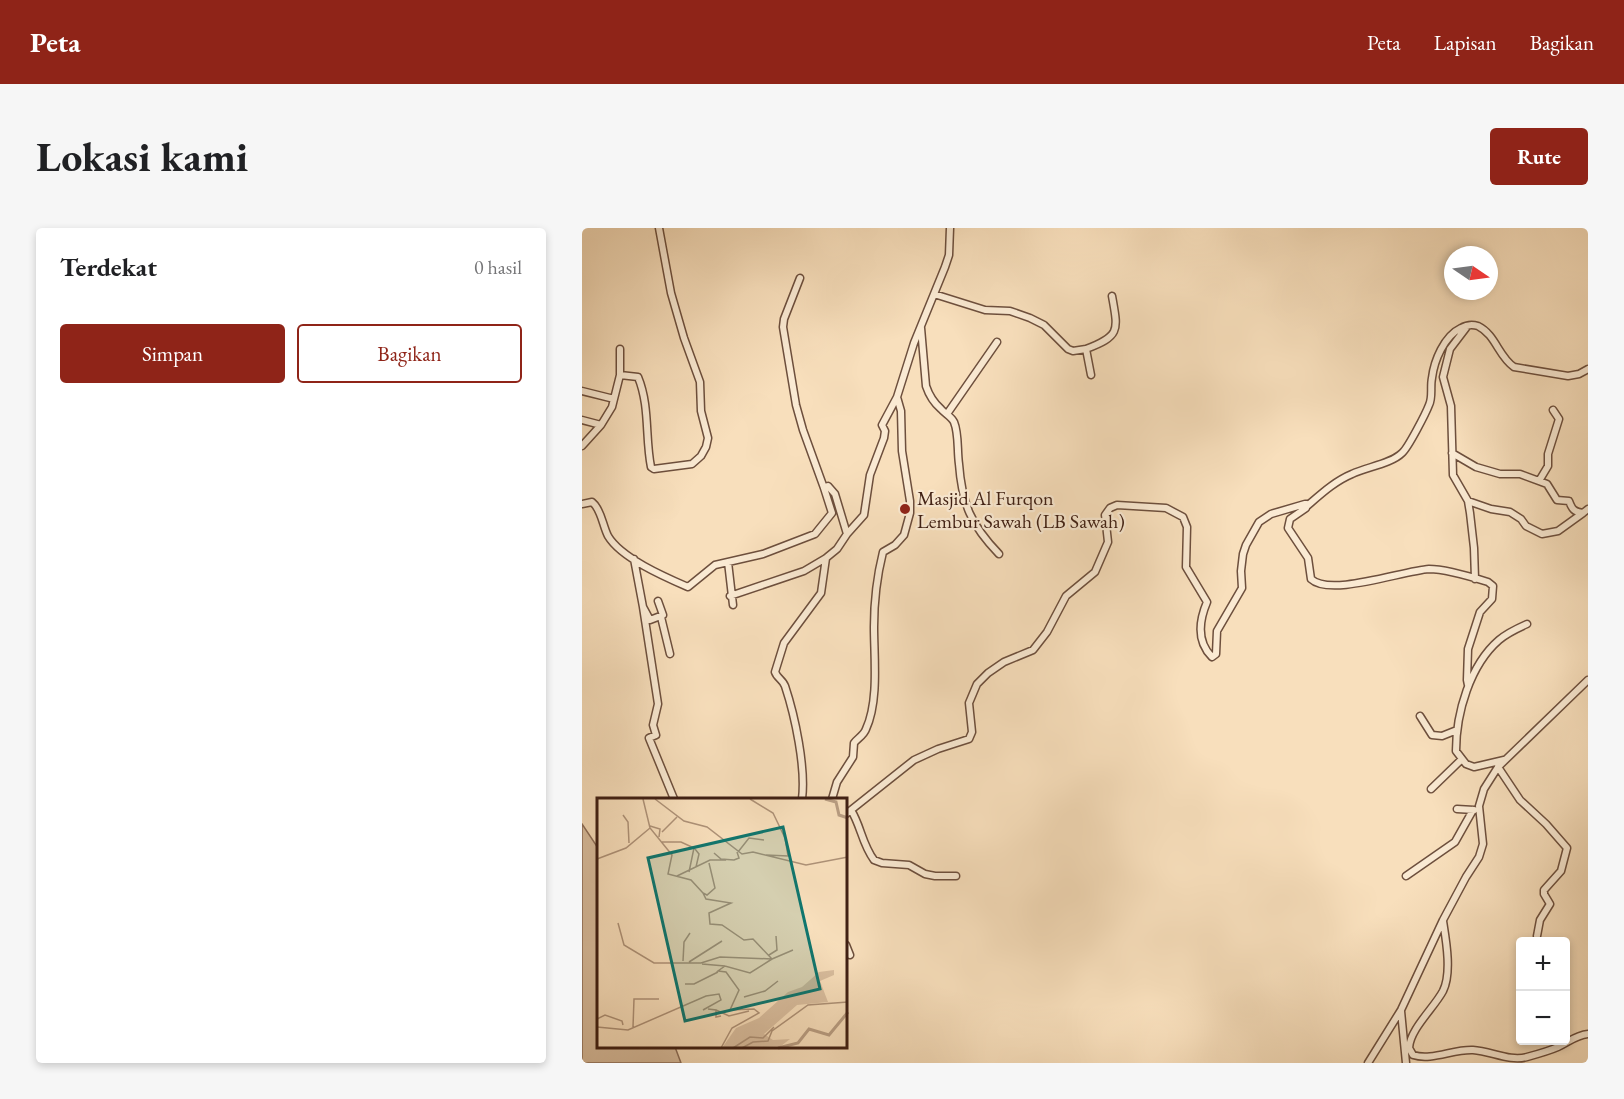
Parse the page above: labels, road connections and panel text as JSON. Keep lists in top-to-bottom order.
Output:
{
  "places": ["Masjid Al Furqon Lembur Sawah (LB Sawah)"],
  "north": "right",
  "page": {
    "header": "Peta",
    "nav": ["Peta", "Lapisan", "Bagikan"],
    "buttons": [
      "Rute",
      ["Simpan", "Bagikan"]
    ],
    "title": "Lokasi kami",
    "heading": ["Terdekat", "0 hasil"],
    "map_buttons": ["+", "−"]
  }
}
